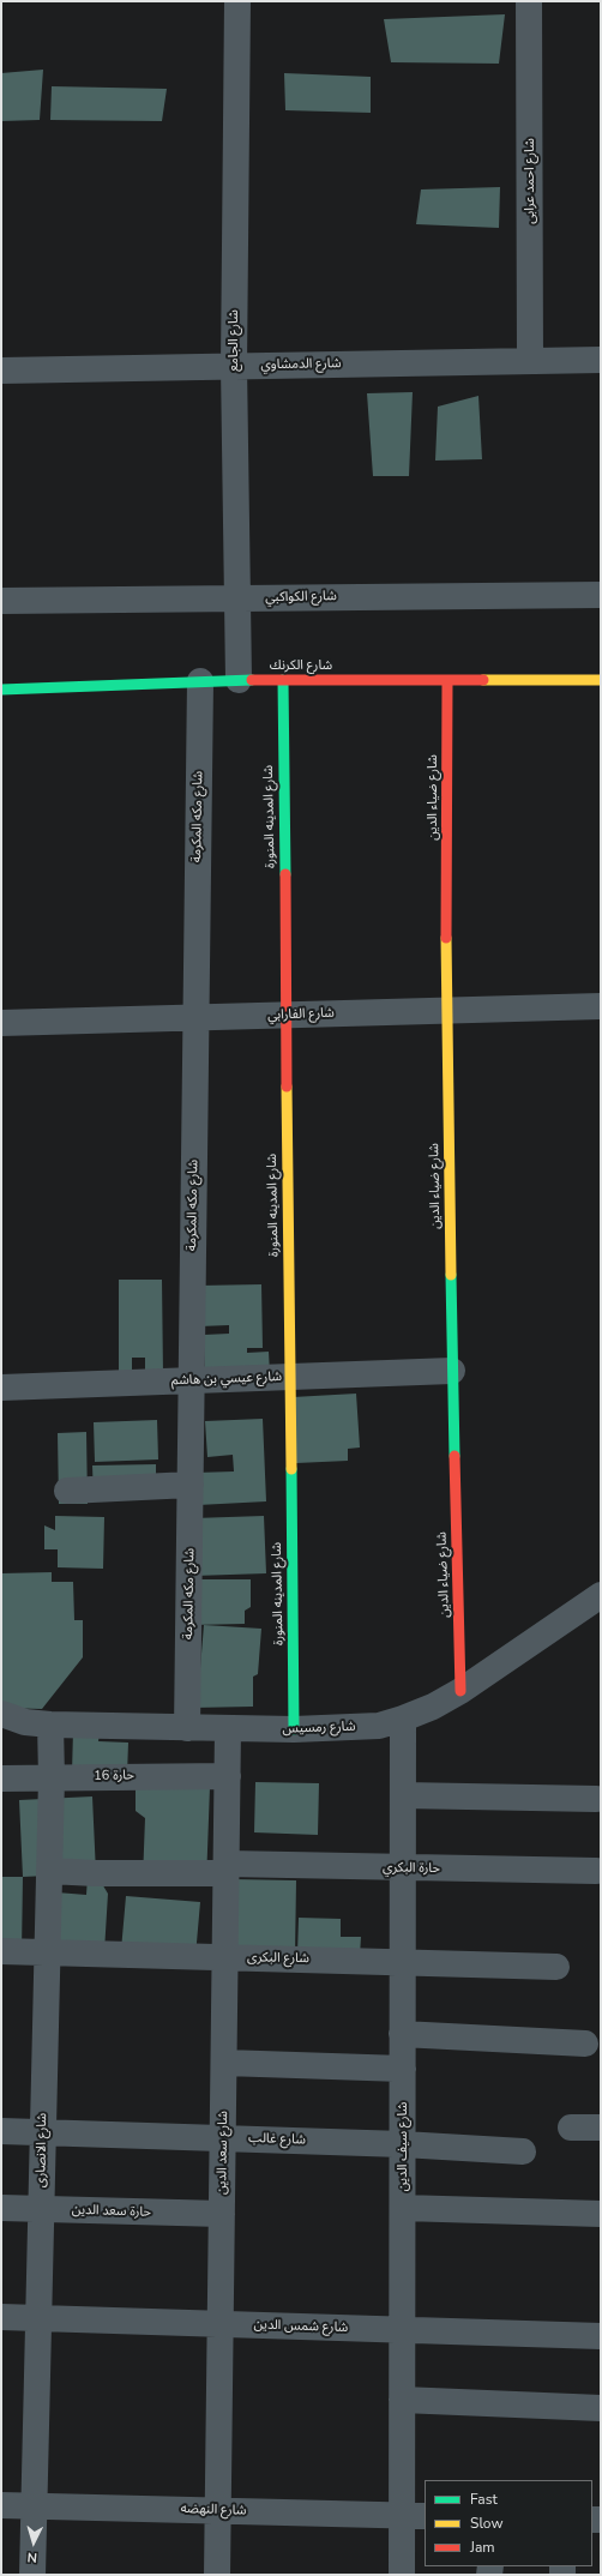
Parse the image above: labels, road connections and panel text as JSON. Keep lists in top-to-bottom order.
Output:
{
  "streets": {
    "street": [
      "شارع احمد عرابى",
      "شارع الجامع",
      "شارع الدمشاوي",
      "شارع الكواكبي",
      "شارع الكرنك",
      "شارع ضياء الدين",
      "شارع مكه المكرمة",
      "شارع المدينه المنورة",
      "شارع الفارابي",
      "شارع عيسي بن هاشم",
      "شارع رمسيس",
      "حارة 16",
      "حارة البكري",
      "شارع البكرى",
      "شارع غالب",
      "شارع سيف الدين",
      "شارع الانصارى",
      "شارع سعد الدين",
      "حارة سعد الدين",
      "شارع شمس الدين",
      "شارع النهضه"
    ]
  },
  "crossings": [
    ["شارع احمد عرابى", "شارع الدمشاوي"],
    ["شارع الجامع", "شارع الدمشاوي"],
    ["شارع الجامع", "شارع الكواكبي"],
    ["شارع الجامع", "شارع الكرنك"],
    ["شارع الكرنك", "شارع ضياء الدين"],
    ["شارع الكرنك", "شارع مكه المكرمة"],
    ["شارع الكرنك", "شارع المدينه المنورة"],
    ["شارع ضياء الدين", "شارع الفارابي"],
    ["شارع ضياء الدين", "شارع عيسي بن هاشم"],
    ["شارع ضياء الدين", "شارع رمسيس"],
    ["شارع مكه المكرمة", "شارع الفارابي"],
    ["شارع مكه المكرمة", "شارع عيسي بن هاشم"],
    ["شارع مكه المكرمة", "شارع رمسيس"],
    ["شارع المدينه المنورة", "شارع الفارابي"],
    ["شارع المدينه المنورة", "شارع عيسي بن هاشم"],
    ["شارع المدينه المنورة", "شارع رمسيس"],
    ["شارع رمسيس", "شارع سيف الدين"],
    ["شارع رمسيس", "شارع الانصارى"],
    ["شارع رمسيس", "شارع سعد الدين"],
    ["حارة 16", "شارع الانصارى"],
    ["حارة 16", "شارع سعد الدين"],
    ["حارة البكري", "شارع سيف الدين"],
    ["حارة البكري", "شارع الانصارى"],
    ["حارة البكري", "شارع سعد الدين"],
    ["شارع البكرى", "شارع سيف الدين"],
    ["شارع البكرى", "شارع الانصارى"],
    ["شارع البكرى", "شارع سعد الدين"],
    ["شارع غالب", "شارع سيف الدين"],
    ["شارع غالب", "شارع الانصارى"],
    ["شارع غالب", "شارع سعد الدين"],
    ["شارع سيف الدين", "شارع شمس الدين"],
    ["شارع سيف الدين", "شارع النهضه"],
    ["شارع الانصارى", "حارة سعد الدين"],
    ["شارع الانصارى", "شارع شمس الدين"],
    ["شارع الانصارى", "شارع النهضه"],
    ["شارع سعد الدين", "حارة سعد الدين"],
    ["شارع سعد الدين", "شارع شمس الدين"],
    ["شارع سعد الدين", "شارع النهضه"]
  ],
  "legend": ["Fast", "Slow", "Jam"],
  "north": "bottom"
}
